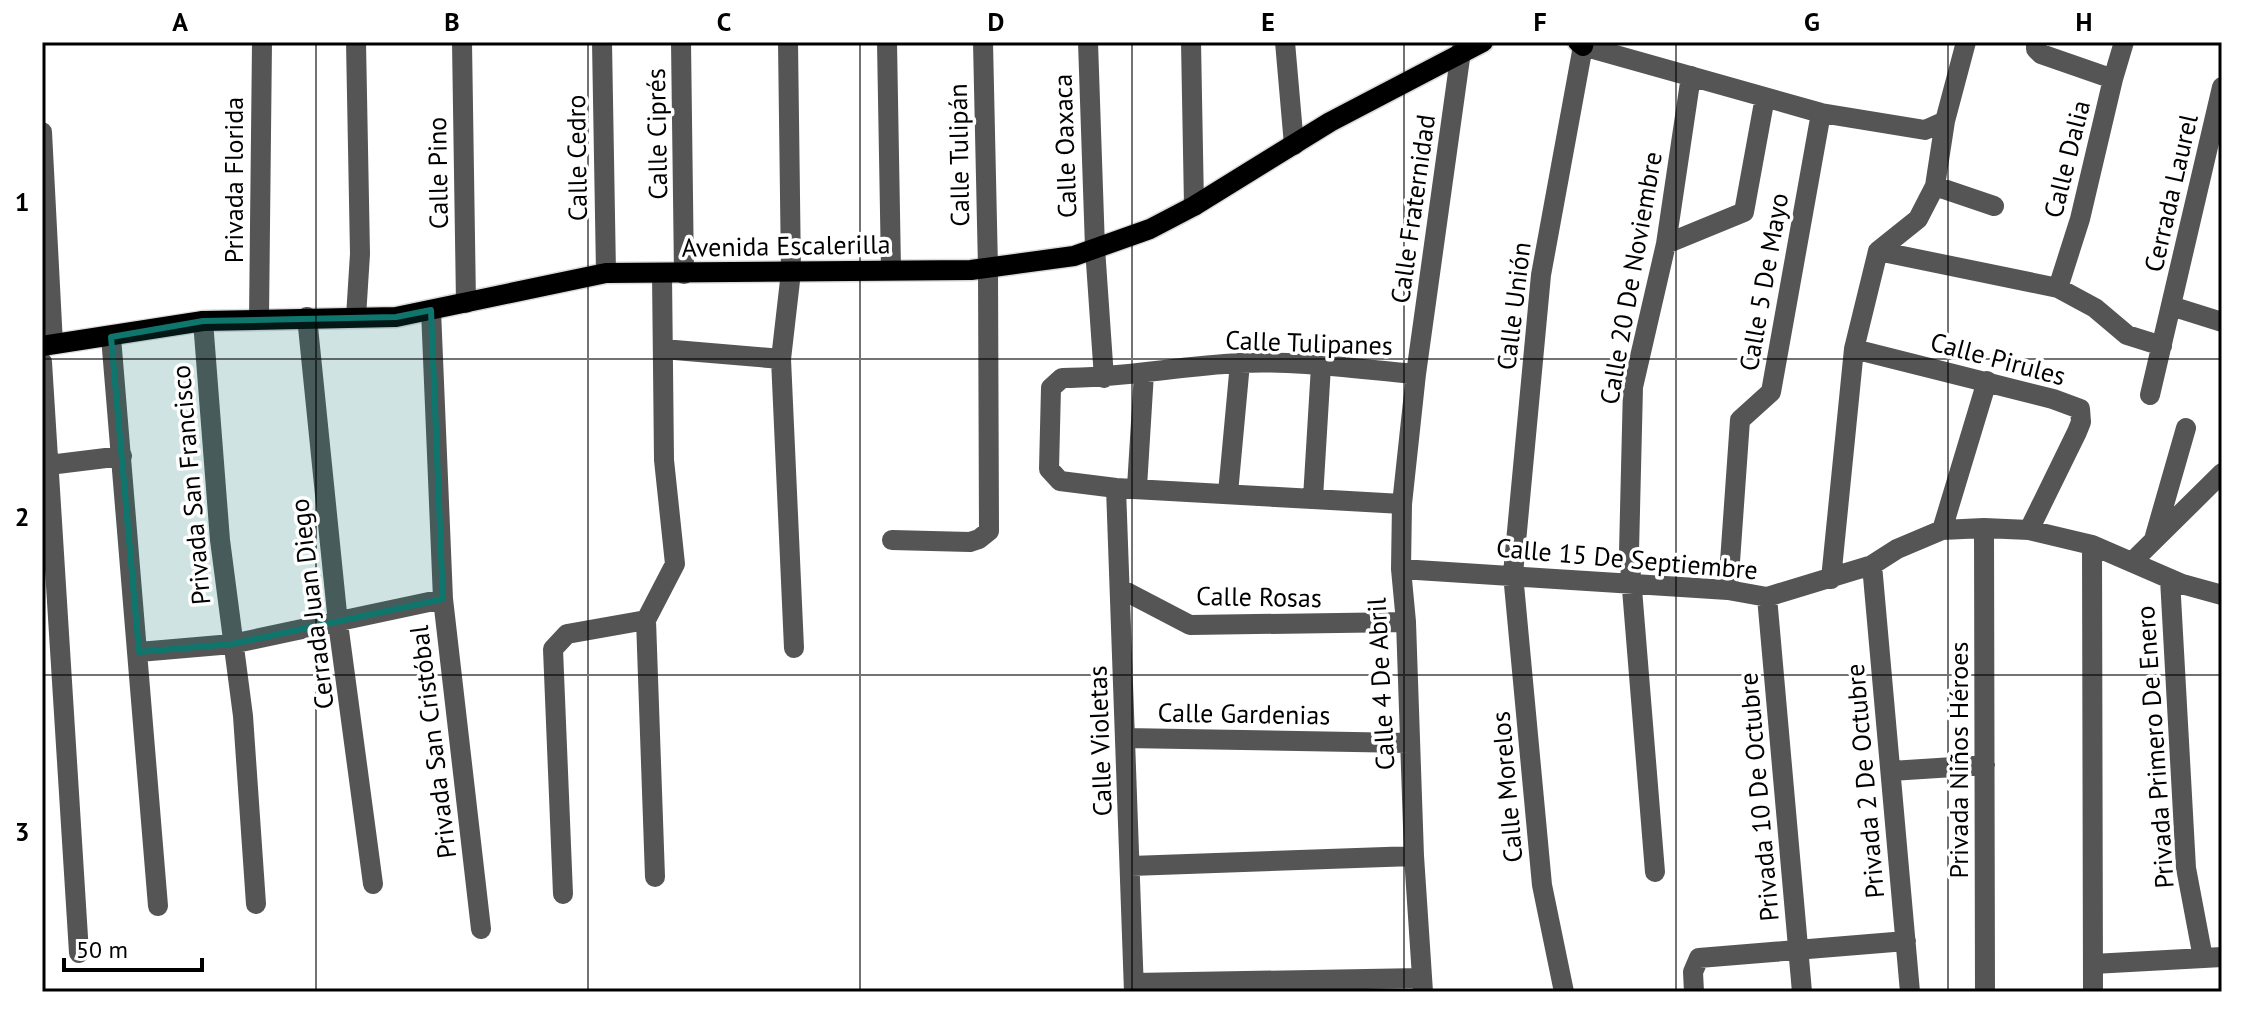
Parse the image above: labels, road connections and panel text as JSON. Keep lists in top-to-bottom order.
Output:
{
  "streets": {
    "main road": ["Avenida Escalerilla"],
    "street": [
      "Calle Ciprés",
      "Calle Oaxaca",
      "Calle Tulipán",
      "Calle Cedro",
      "Calle Dalia",
      "Calle Pino",
      "Privada Florida",
      "Cerrada Laurel",
      "Calle Fraternidad",
      "Calle 20 De Noviembre",
      "Calle 5 De Mayo",
      "Calle Unión",
      "Calle Tulipanes",
      "Calle Pirules",
      "Privada San Francisco",
      "Calle 15 De Septiembre",
      "Calle Rosas",
      "Cerrada Juan Diego",
      "Calle 4 De Abril",
      "Calle Gardenias",
      "Calle Violetas",
      "Privada San Cristóbal",
      "Privada Primero De Enero",
      "Privada Niños Héroes",
      "Privada 2 De Octubre",
      "Calle Morelos",
      "Privada 10 De Octubre"
    ]
  },
  "crossings": [
    ["Calle Ciprés", "Avenida Escalerilla"],
    ["Calle Oaxaca", "Avenida Escalerilla"],
    ["Calle Oaxaca", "Calle Tulipanes"],
    ["Calle Tulipán", "Avenida Escalerilla"],
    ["Calle Cedro", "Avenida Escalerilla"],
    ["Calle Pino", "Avenida Escalerilla"],
    ["Privada Florida", "Avenida Escalerilla"],
    ["Calle Fraternidad", "Avenida Escalerilla"],
    ["Calle Fraternidad", "Calle Tulipanes"],
    ["Calle Fraternidad", "Calle 4 De Abril"],
    ["Avenida Escalerilla", "Privada San Francisco"],
    ["Avenida Escalerilla", "Cerrada Juan Diego"],
    ["Avenida Escalerilla", "Privada San Cristóbal"],
    ["Calle 20 De Noviembre", "Calle 15 De Septiembre"],
    ["Calle 5 De Mayo", "Calle 15 De Septiembre"],
    ["Calle Unión", "Calle 15 De Septiembre"],
    ["Calle Unión", "Calle Morelos"],
    ["Calle Tulipanes", "Calle 4 De Abril"],
    ["Calle Tulipanes", "Calle Violetas"],
    ["Calle Pirules", "Calle 15 De Septiembre"],
    ["Calle 15 De Septiembre", "Calle 4 De Abril"],
    ["Calle 15 De Septiembre", "Privada Niños Héroes"],
    ["Calle 15 De Septiembre", "Privada 2 De Octubre"],
    ["Calle 15 De Septiembre", "Calle Morelos"],
    ["Calle 15 De Septiembre", "Privada 10 De Octubre"],
    ["Calle Rosas", "Calle 4 De Abril"],
    ["Calle Rosas", "Calle Violetas"],
    ["Calle 4 De Abril", "Calle Gardenias"],
    ["Calle Gardenias", "Calle Violetas"]
  ],
  "scale_bar": "50 m",
  "grid": {
    "columns": [
      "A",
      "B",
      "C",
      "D",
      "E",
      "F",
      "G",
      "H"
    ],
    "rows": ["1", "2", "3"]
  }
}
